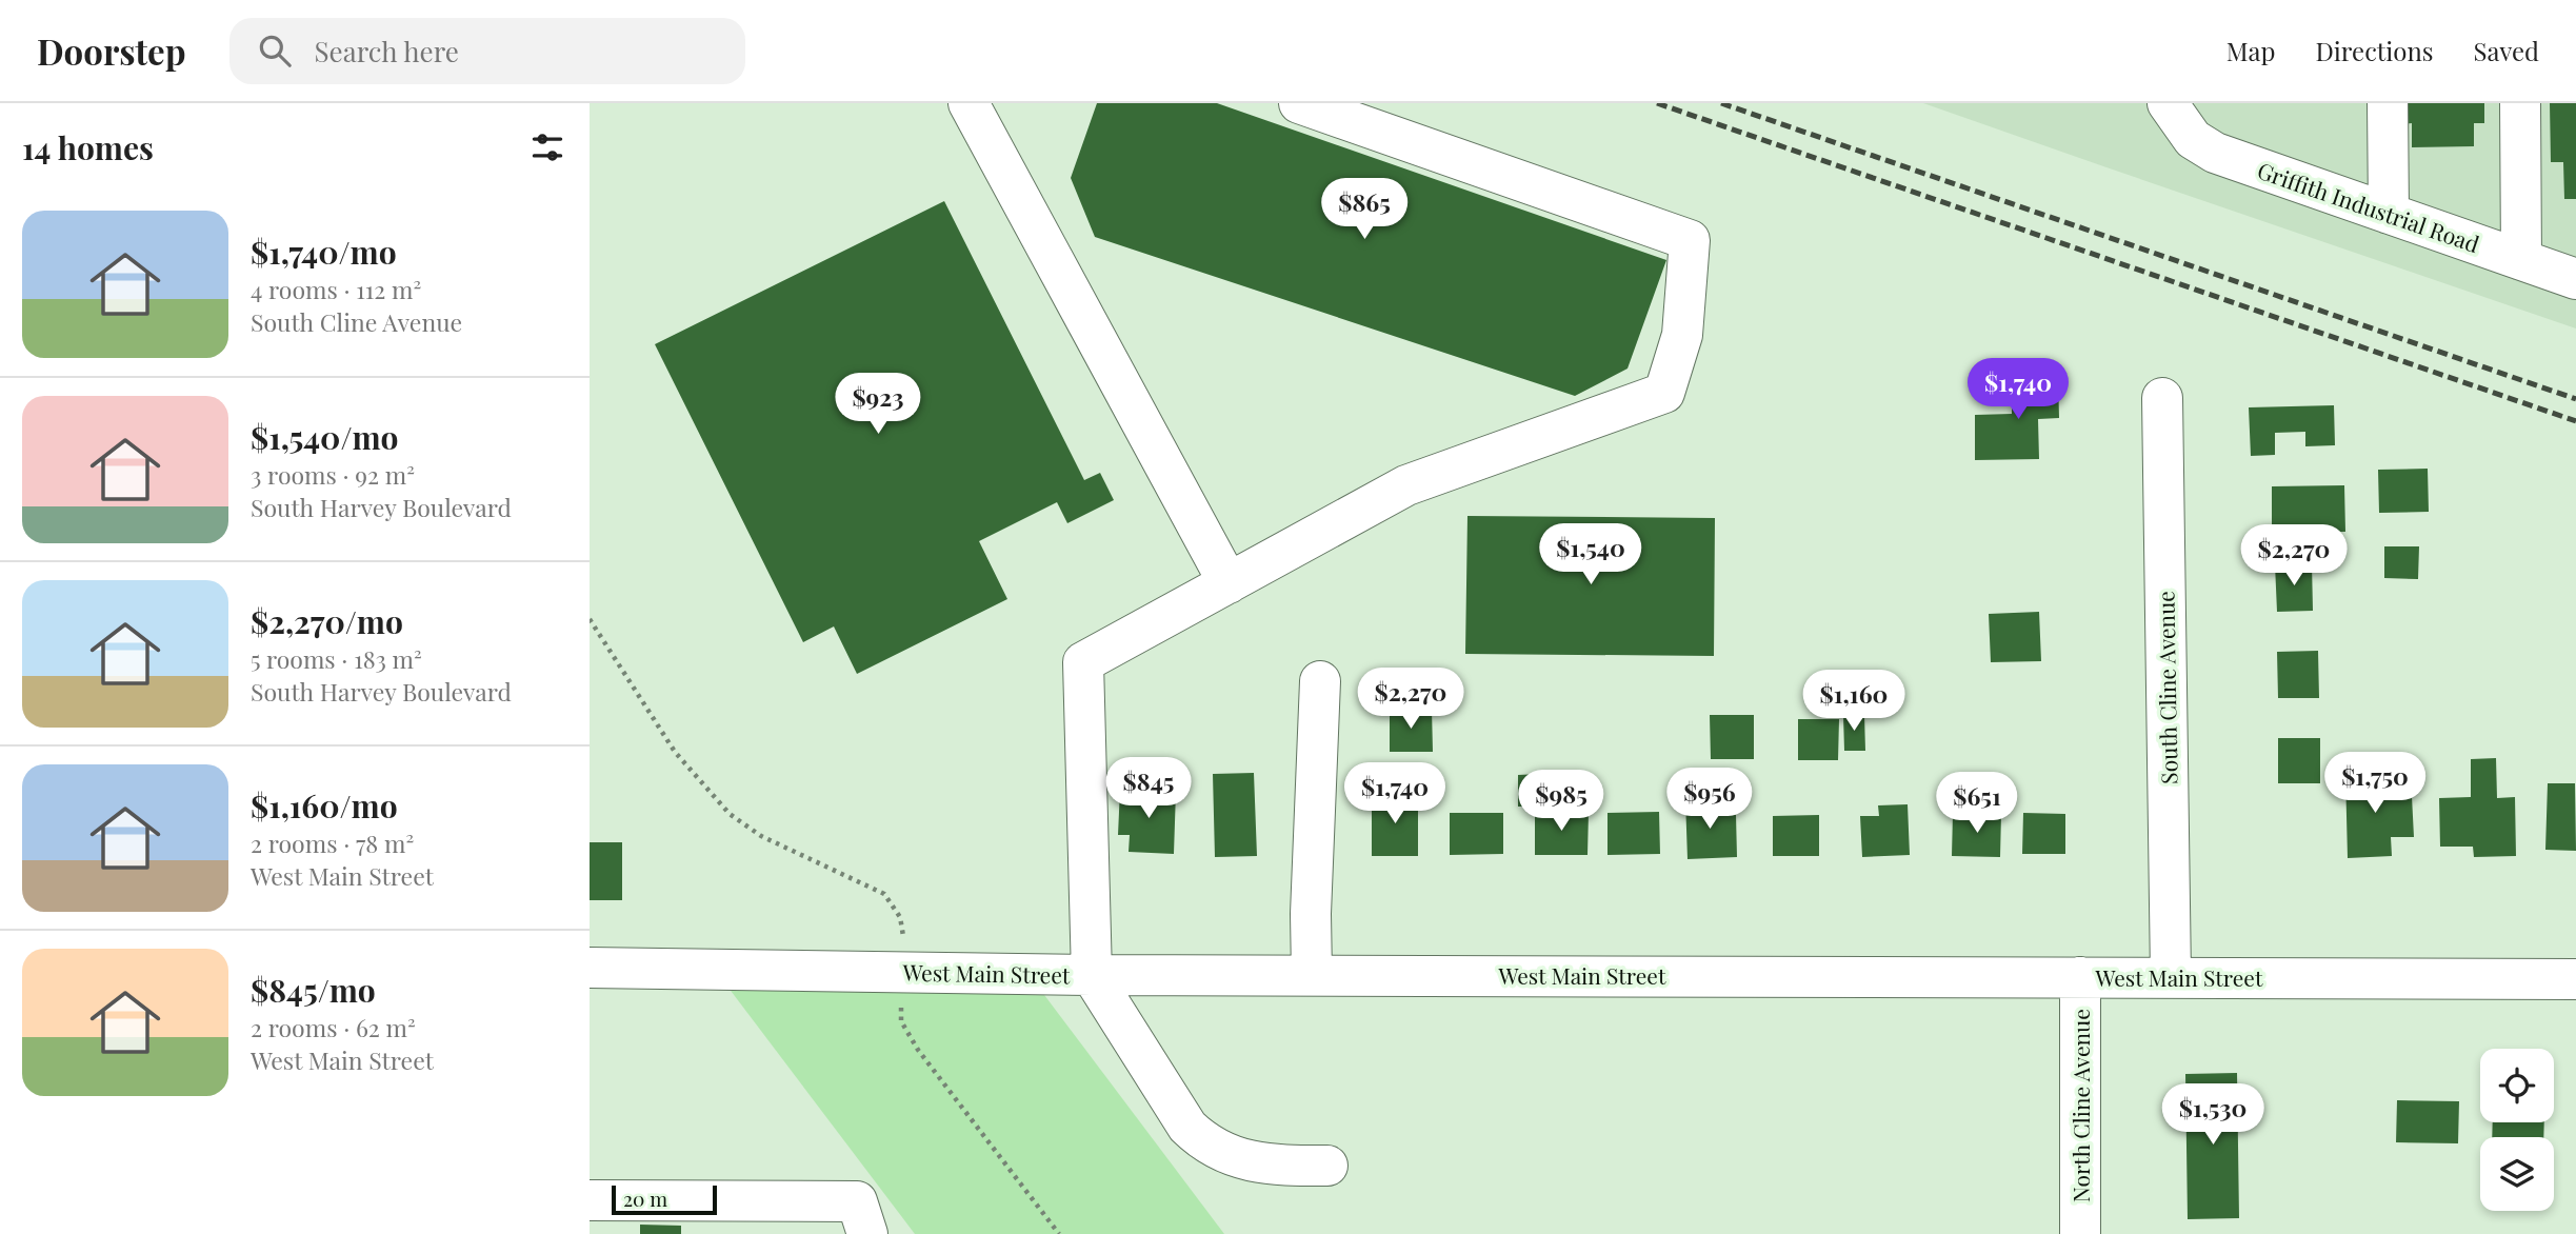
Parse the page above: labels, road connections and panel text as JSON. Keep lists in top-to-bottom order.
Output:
{
  "streets": {
    "street": [
      "Griffith Industrial Road",
      "South Cline Avenue",
      "West Main Street",
      "North Cline Avenue"
    ]
  },
  "crossings": [
    ["South Cline Avenue", "West Main Street"],
    ["West Main Street", "North Cline Avenue"]
  ],
  "scale_bar": "20 m",
  "page": {
    "header": "Doorstep",
    "search": "Search here",
    "nav": ["Map", "Directions", "Saved"],
    "heading": "14 homes",
    "price": [
      "$865",
      "$1,740",
      "$923",
      "$1,540",
      "$2,270",
      "$2,270",
      "$1,160",
      "$1,750",
      "$845",
      "$1,740",
      "$956",
      "$985",
      "$651",
      "$1,530"
    ],
    "list": [
      {
        "name": "$1,740/mo",
        "note": "4 rooms · 112 m² · South Cline Avenue"
      },
      {
        "name": "$1,540/mo",
        "note": "3 rooms · 92 m² · South Harvey Boulevard"
      },
      {
        "name": "$2,270/mo",
        "note": "5 rooms · 183 m² · South Harvey Boulevard"
      },
      {
        "name": "$1,160/mo",
        "note": "2 rooms · 78 m² · West Main Street"
      },
      {
        "name": "$845/mo",
        "note": "2 rooms · 62 m² · West Main Street"
      }
    ],
    "scale": "20 m"
  }
}
